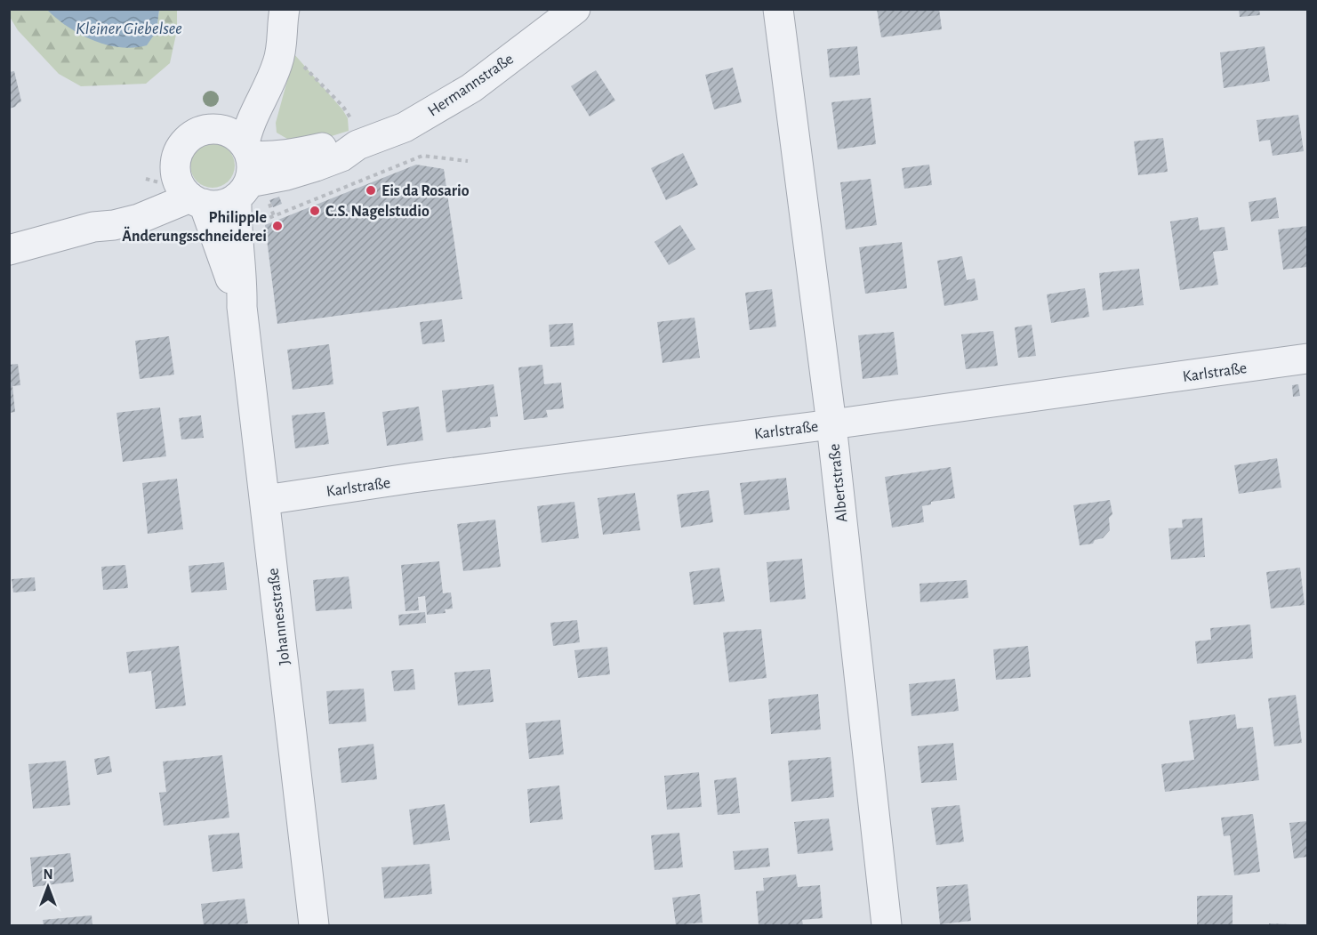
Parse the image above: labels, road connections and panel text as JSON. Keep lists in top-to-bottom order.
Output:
{
  "streets": {
    "street": [
      "Hermannstraße",
      "Karlstraße",
      "Albertstraße",
      "Johannesstraße"
    ]
  },
  "crossings": [
    ["Hermannstraße", "Johannesstraße"],
    ["Karlstraße", "Albertstraße"],
    ["Karlstraße", "Johannesstraße"]
  ],
  "water": ["Kleiner Giebelsee"],
  "places": ["Eis da Rosario", "C.S. Nagelstudio", "Philipple Änderungsschneiderei"],
  "north": "top"
}
